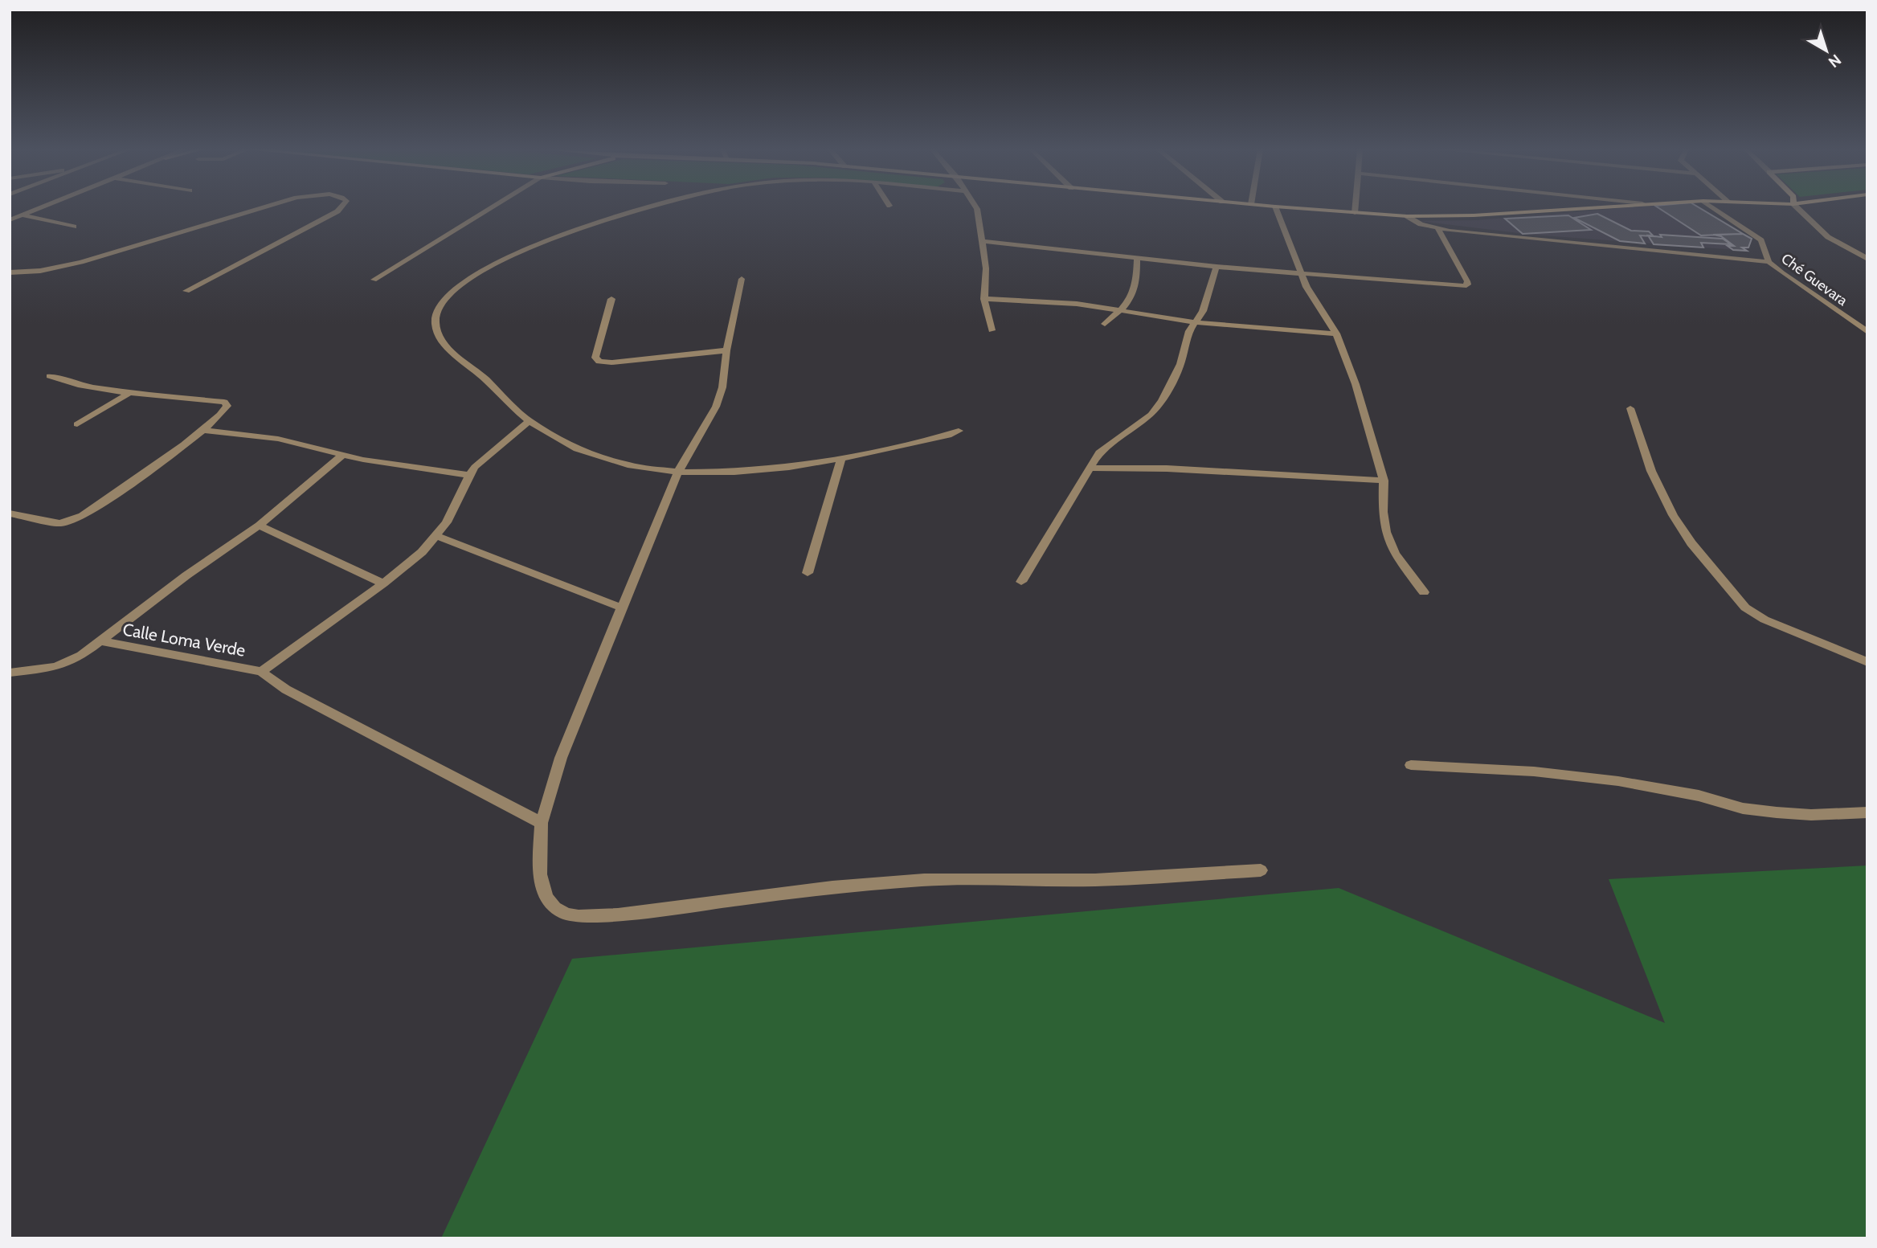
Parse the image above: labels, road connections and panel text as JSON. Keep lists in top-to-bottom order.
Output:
{
  "streets": {
    "street": ["Ché Guevara", "Calle Loma Verde"]
  },
  "north": "bottom right"
}
